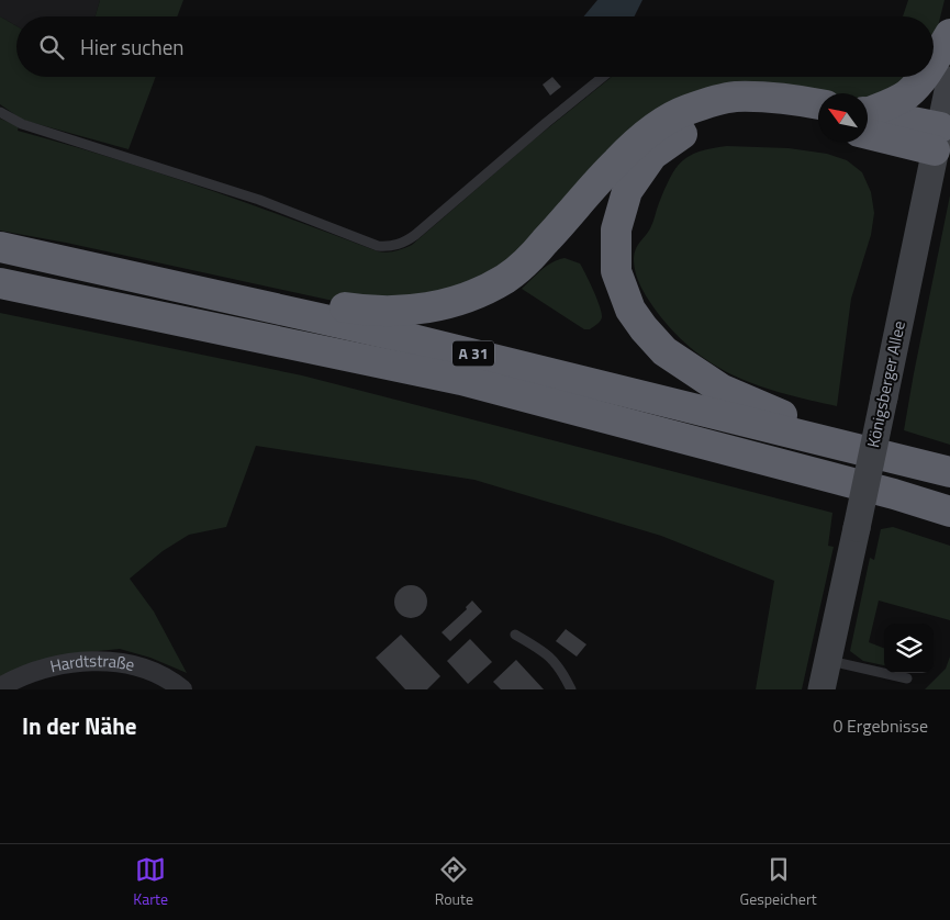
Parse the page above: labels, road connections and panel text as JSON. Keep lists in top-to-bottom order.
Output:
{
  "streets": {
    "highway": ["A 31"],
    "main road": ["Königsberger Allee"],
    "street": ["Hardtstraße"]
  },
  "north": "top left",
  "page": {
    "search": "Hier suchen",
    "heading": ["In der Nähe", "0 Ergebnisse"],
    "nav": ["Karte", "Route", "Gespeichert"]
  }
}
